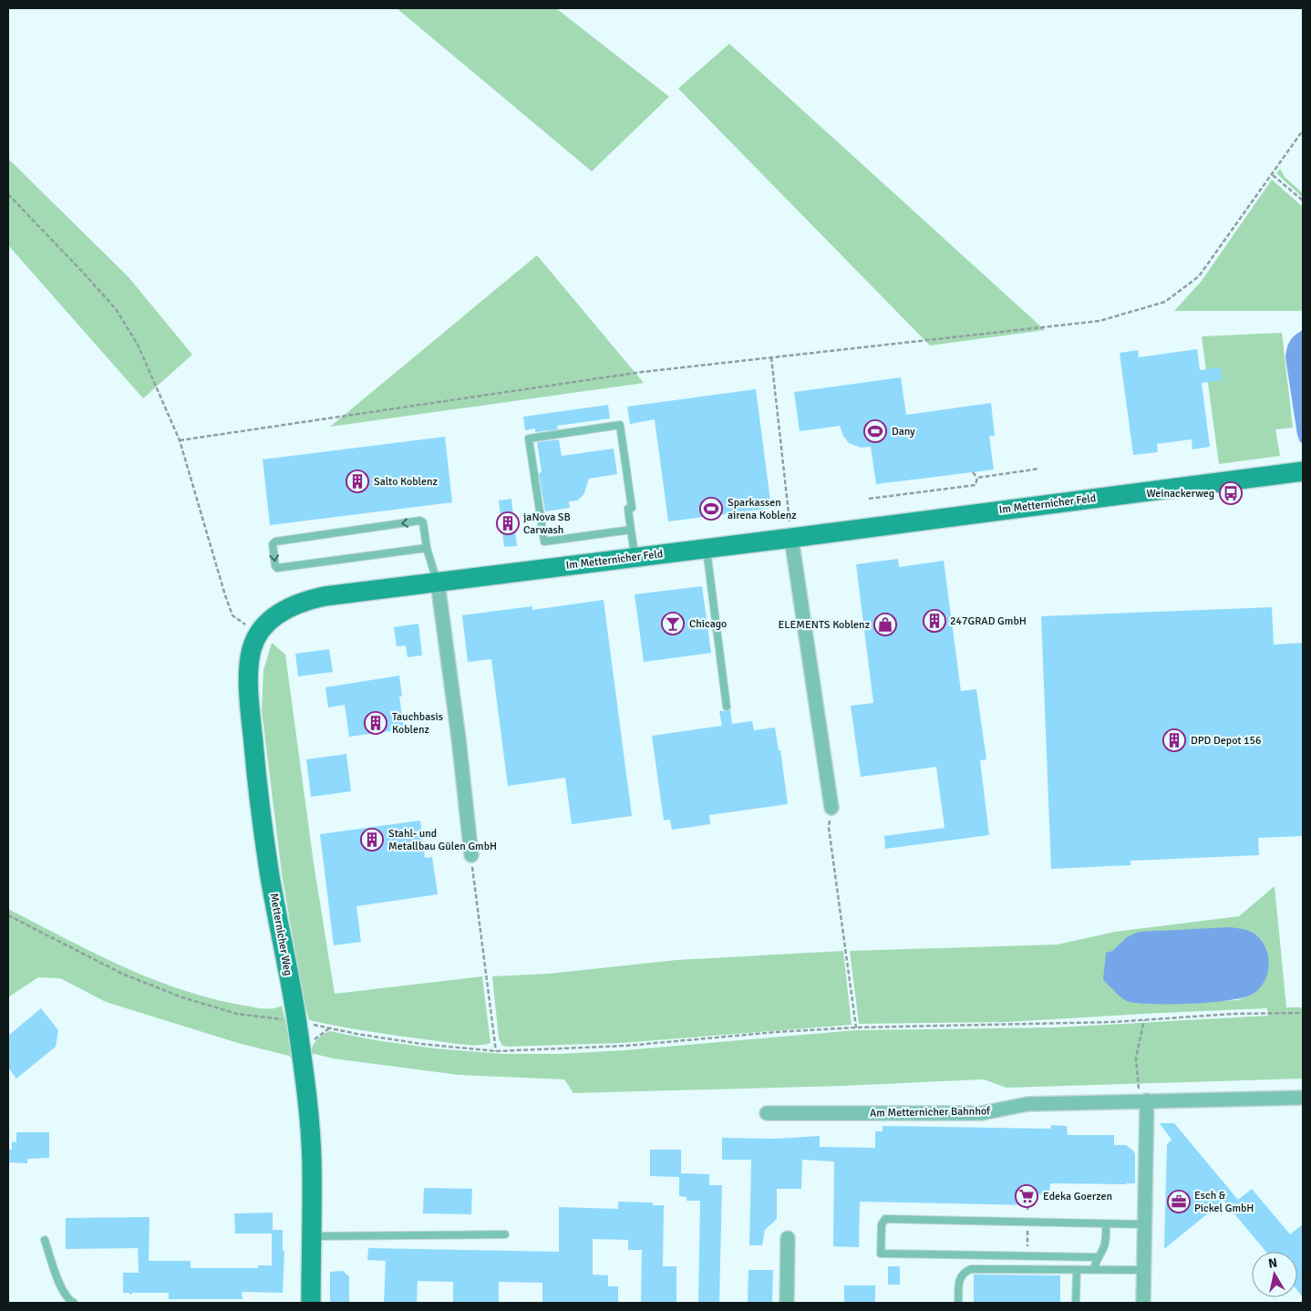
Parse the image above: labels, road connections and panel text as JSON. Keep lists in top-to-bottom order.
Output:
{
  "streets": {
    "street": ["Im Metternicher Feld", "Metternicher Weg", "Am Metternicher Bahnhof"]
  },
  "crossings": [
    ["Im Metternicher Feld", "Metternicher Weg"]
  ],
  "places": {
    "sports": ["Dany", "Sparkassen airena Koblenz"],
    "building": [
      "Salto Koblenz",
      "jaNova SB Carwash",
      "247GRAD GmbH",
      "Tauchbasis Koblenz",
      "DPD Depot 156",
      "Stahl- und Metallbau Gülen GmbH"
    ],
    "bus stop": ["Weinackerweg"],
    "bar": ["Chicago"],
    "shop": ["ELEMENTS Koblenz"],
    "supermarket": ["Edeka Goerzen"],
    "office": ["Esch & Pickel GmbH"]
  },
  "north": "top"
}
